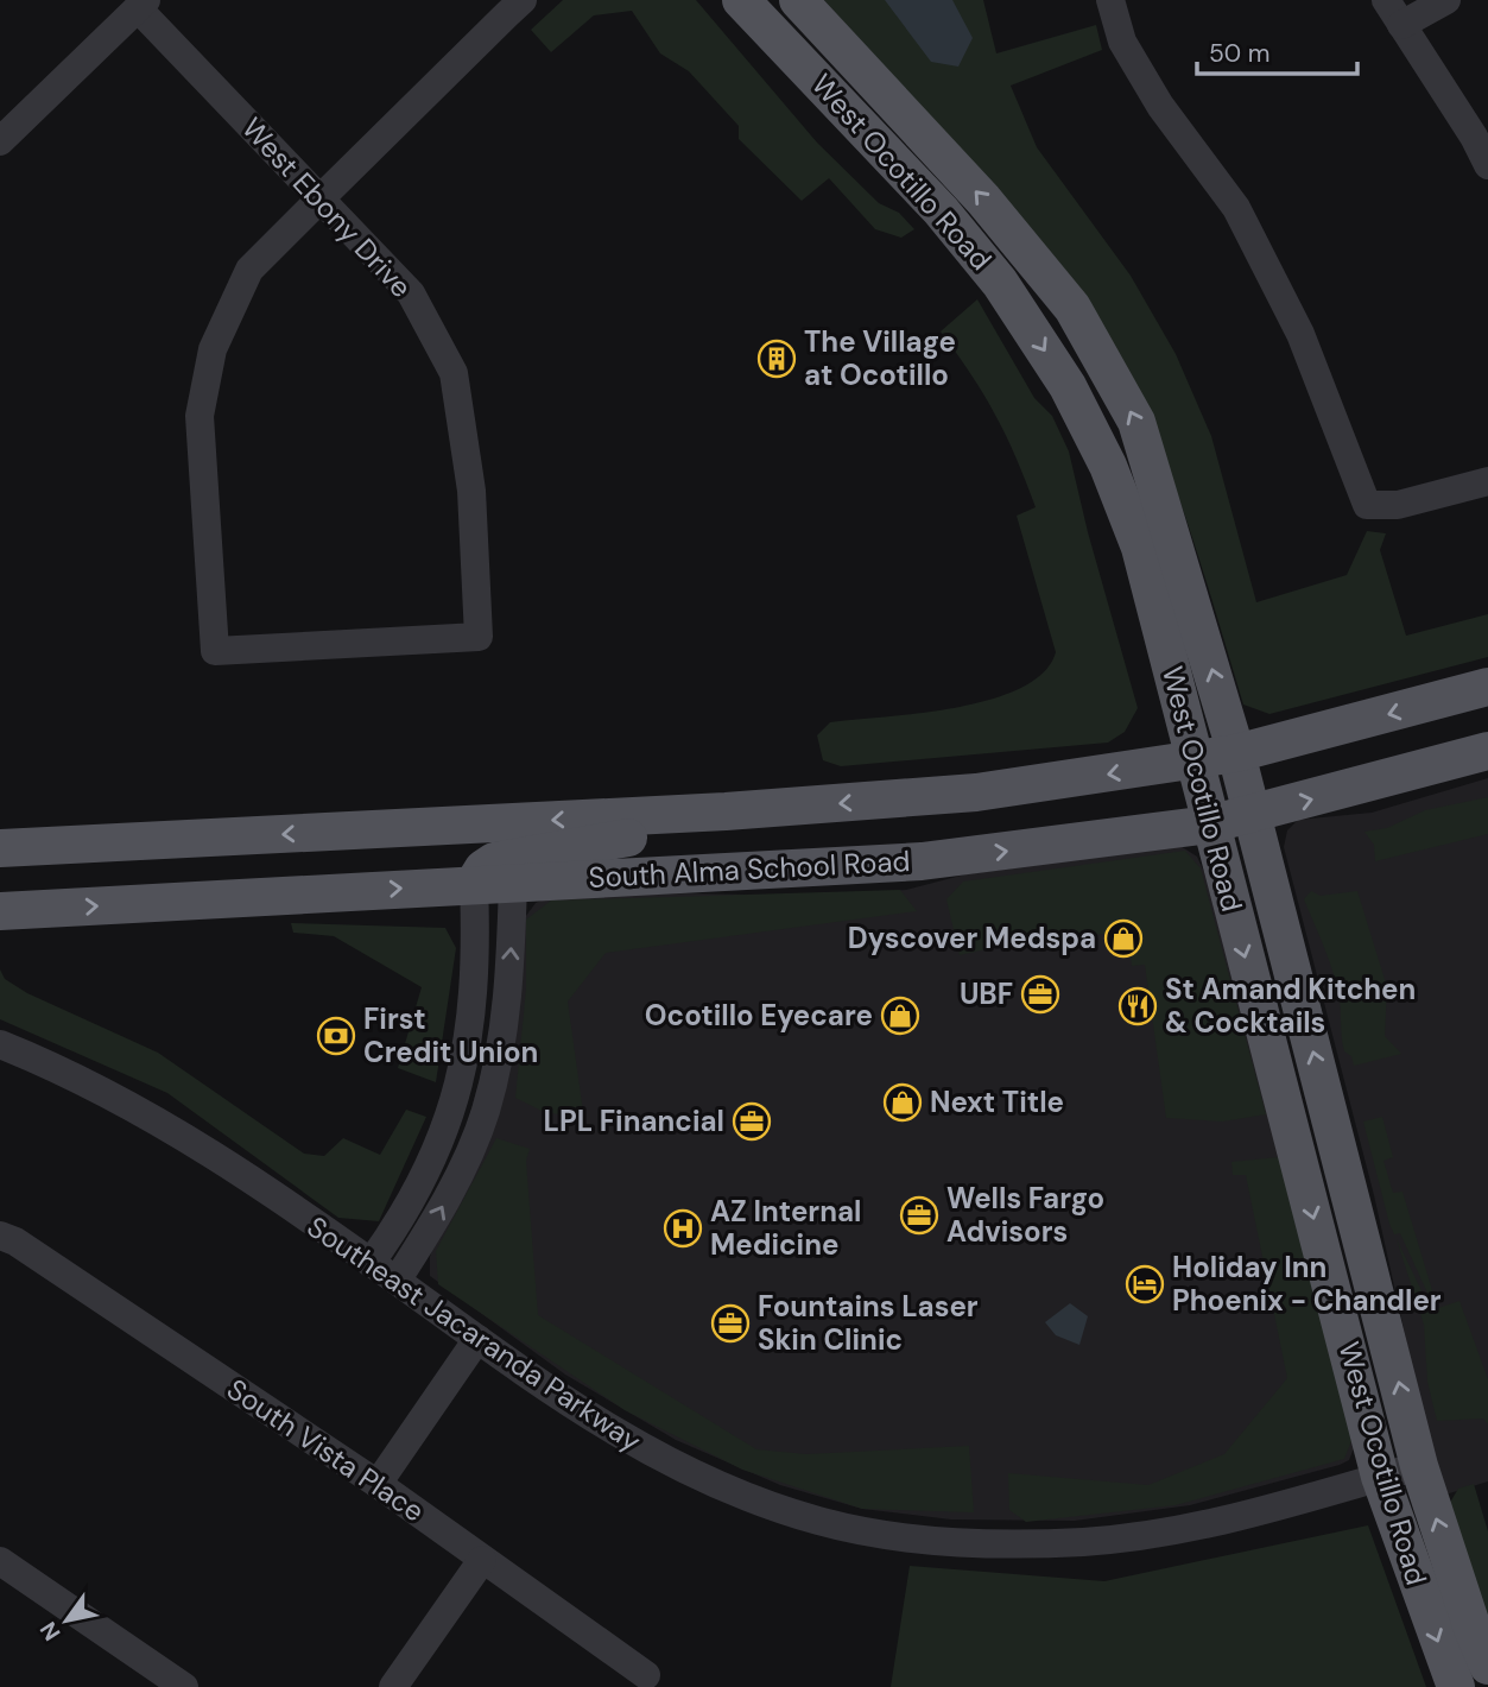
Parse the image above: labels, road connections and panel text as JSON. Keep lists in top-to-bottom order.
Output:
{
  "streets": {
    "main road": ["West Ocotillo Road", "South Alma School Road"],
    "street": ["West Ebony Drive", "Southeast Jacaranda Parkway", "South Vista Place"]
  },
  "crossings": [
    ["West Ocotillo Road", "South Alma School Road"],
    ["West Ocotillo Road", "Southeast Jacaranda Parkway"]
  ],
  "places": {
    "building": ["The Village at Ocotillo"],
    "shop": ["Dyscover Medspa", "Ocotillo Eyecare", "Next Title"],
    "office": [
      "UBF",
      "LPL Financial",
      "Wells Fargo Advisors",
      "Fountains Laser Skin Clinic"
    ],
    "restaurant": ["St Amand Kitchen & Cocktails"],
    "bank": ["First Credit Union"],
    "hospital": ["AZ Internal Medicine"],
    "hotel": ["Holiday Inn Phoenix - Chandler"]
  },
  "scale_bar": "50 m",
  "north": "bottom left"
}
